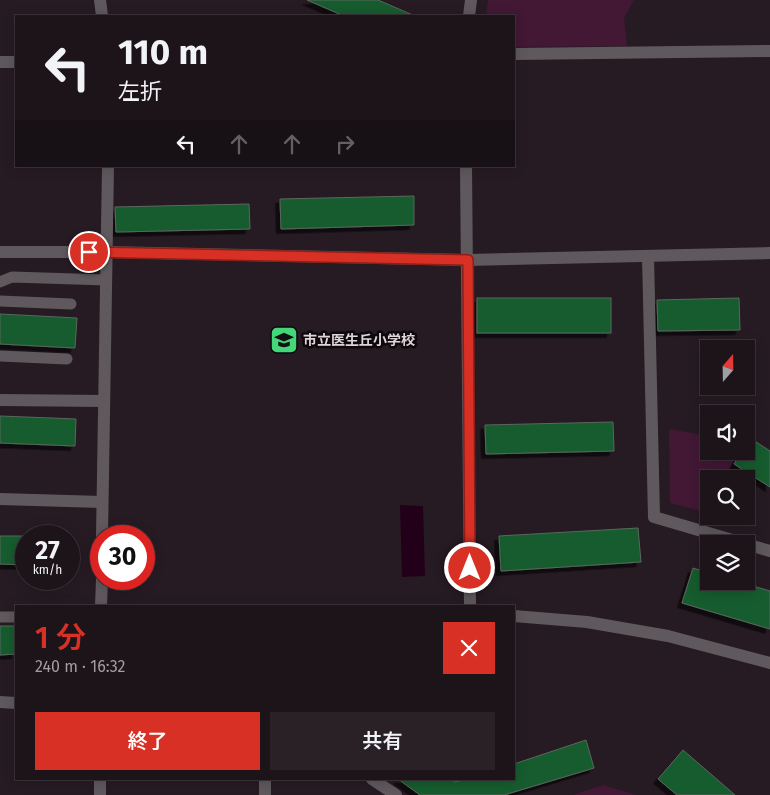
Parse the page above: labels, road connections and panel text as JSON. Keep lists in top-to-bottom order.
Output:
{
  "places": {
    "school or university": ["市立医生丘小学校"]
  },
  "north": "top",
  "page": {
    "turn": ["110 m", "左折"],
    "speed": "27 km/h",
    "limit": "30",
    "heading": ["1 分", "240 m · 16:32"],
    "buttons": ["終了", "共有"]
  }
}
